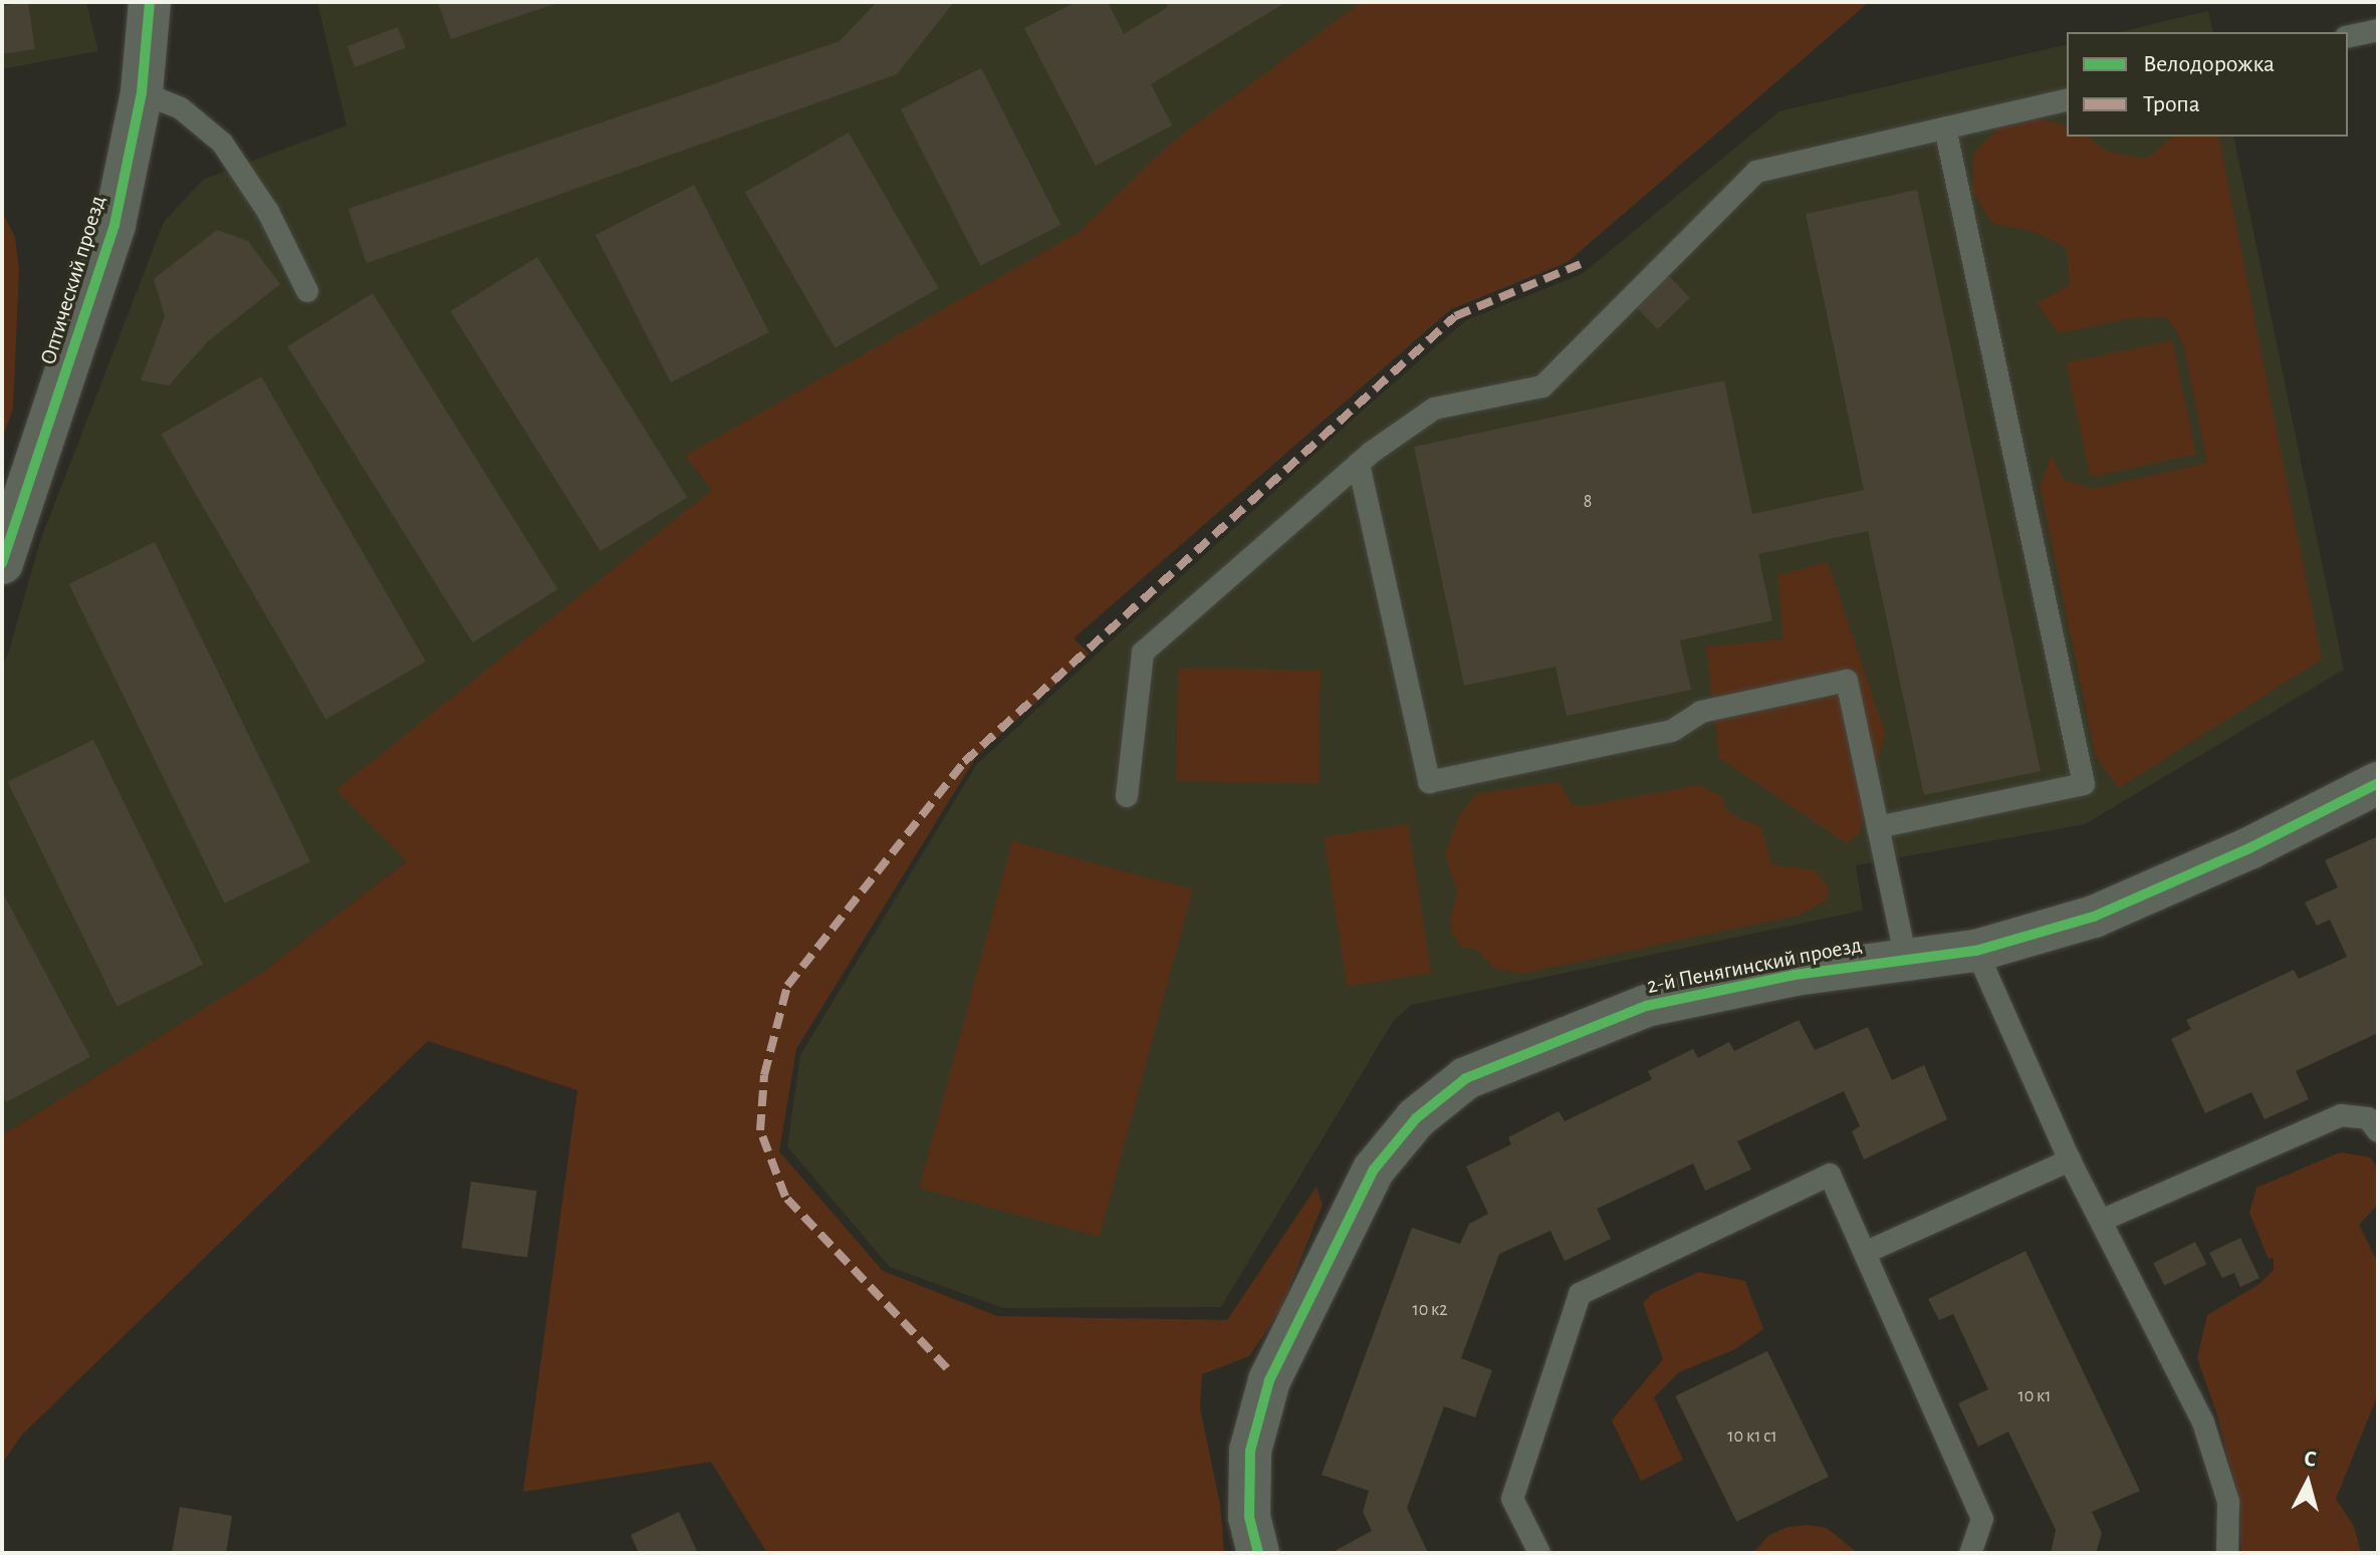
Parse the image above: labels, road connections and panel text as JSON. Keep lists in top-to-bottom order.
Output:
{
  "streets": {
    "street": ["Оптический проезд", "2-й Пенягинский проезд"]
  },
  "house_numbers": [
    "8",
    "10 к2",
    "10 к1",
    "10 к1 с1"
  ],
  "legend": ["Велодорожка", "Тропа"],
  "north": "top"
}
